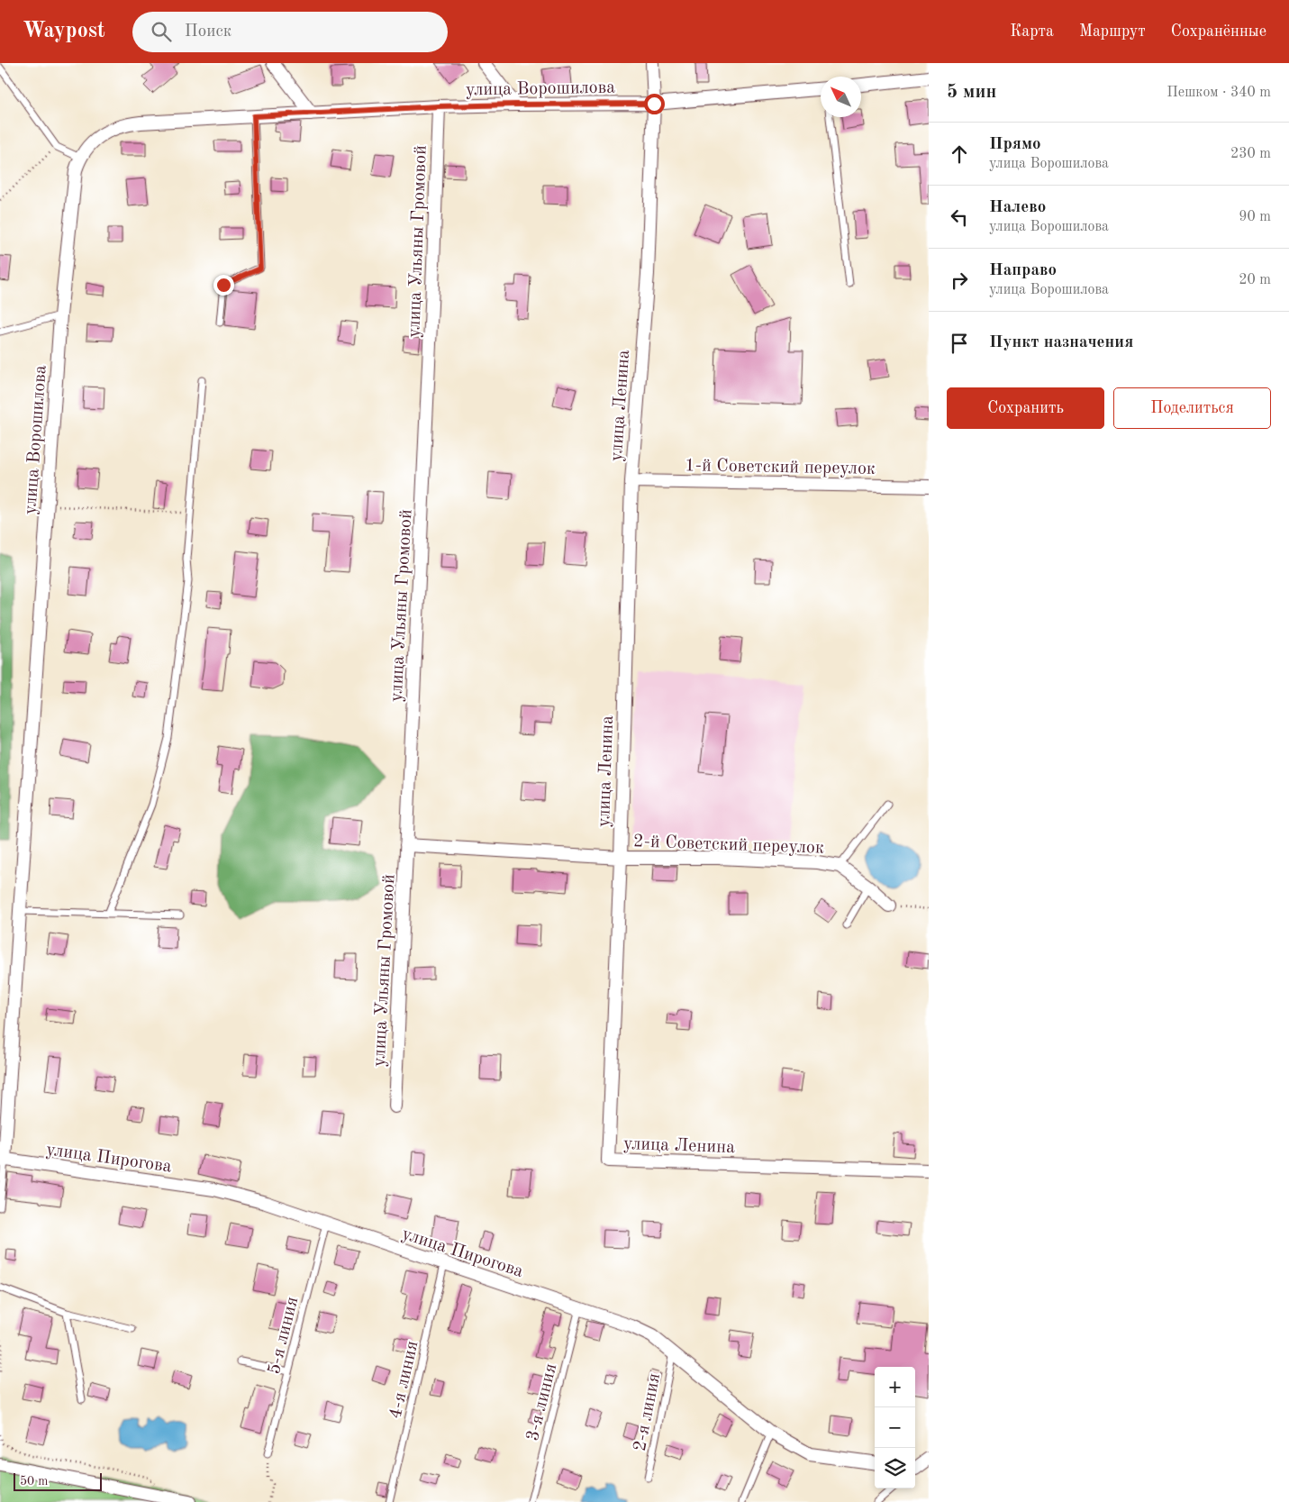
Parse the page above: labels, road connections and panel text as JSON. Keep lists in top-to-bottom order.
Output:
{
  "streets": {
    "street": [
      "улица Ворошилова",
      "улица Ульяны Громовой",
      "улица Ленина",
      "1-й Советский переулок",
      "2-й Советский переулок",
      "улица Пирогова"
    ],
    "lane": [
      "5-я линия",
      "4-я линия",
      "3-я линия",
      "2-я линия"
    ]
  },
  "crossings": [
    ["улица Ворошилова", "улица Ульяны Громовой"],
    ["улица Ворошилова", "улица Ленина"],
    ["улица Ворошилова", "улица Пирогова"],
    ["улица Ульяны Громовой", "2-й Советский переулок"],
    ["улица Ленина", "1-й Советский переулок"],
    ["улица Ленина", "2-й Советский переулок"],
    ["улица Пирогова", "5-я линия"],
    ["улица Пирогова", "4-я линия"],
    ["улица Пирогова", "3-я линия"],
    ["улица Пирогова", "2-я линия"]
  ],
  "scale_bar": "50 m",
  "north": "top left",
  "page": {
    "header": "Waypost",
    "search": "Поиск",
    "nav": ["Карта", "Маршрут", "Сохранённые"],
    "heading": ["5 мин", "Пешком · 340 m"],
    "list": [
      ["Прямо", "улица Ворошилова", "230 m"],
      ["Налево", "улица Ворошилова", "90 m"],
      ["Направо", "улица Ворошилова", "20 m"],
      "Пункт назначения"
    ],
    "buttons": ["Сохранить", "Поделиться"],
    "map_buttons": ["+", "−"],
    "scale": "50 m"
  }
}
